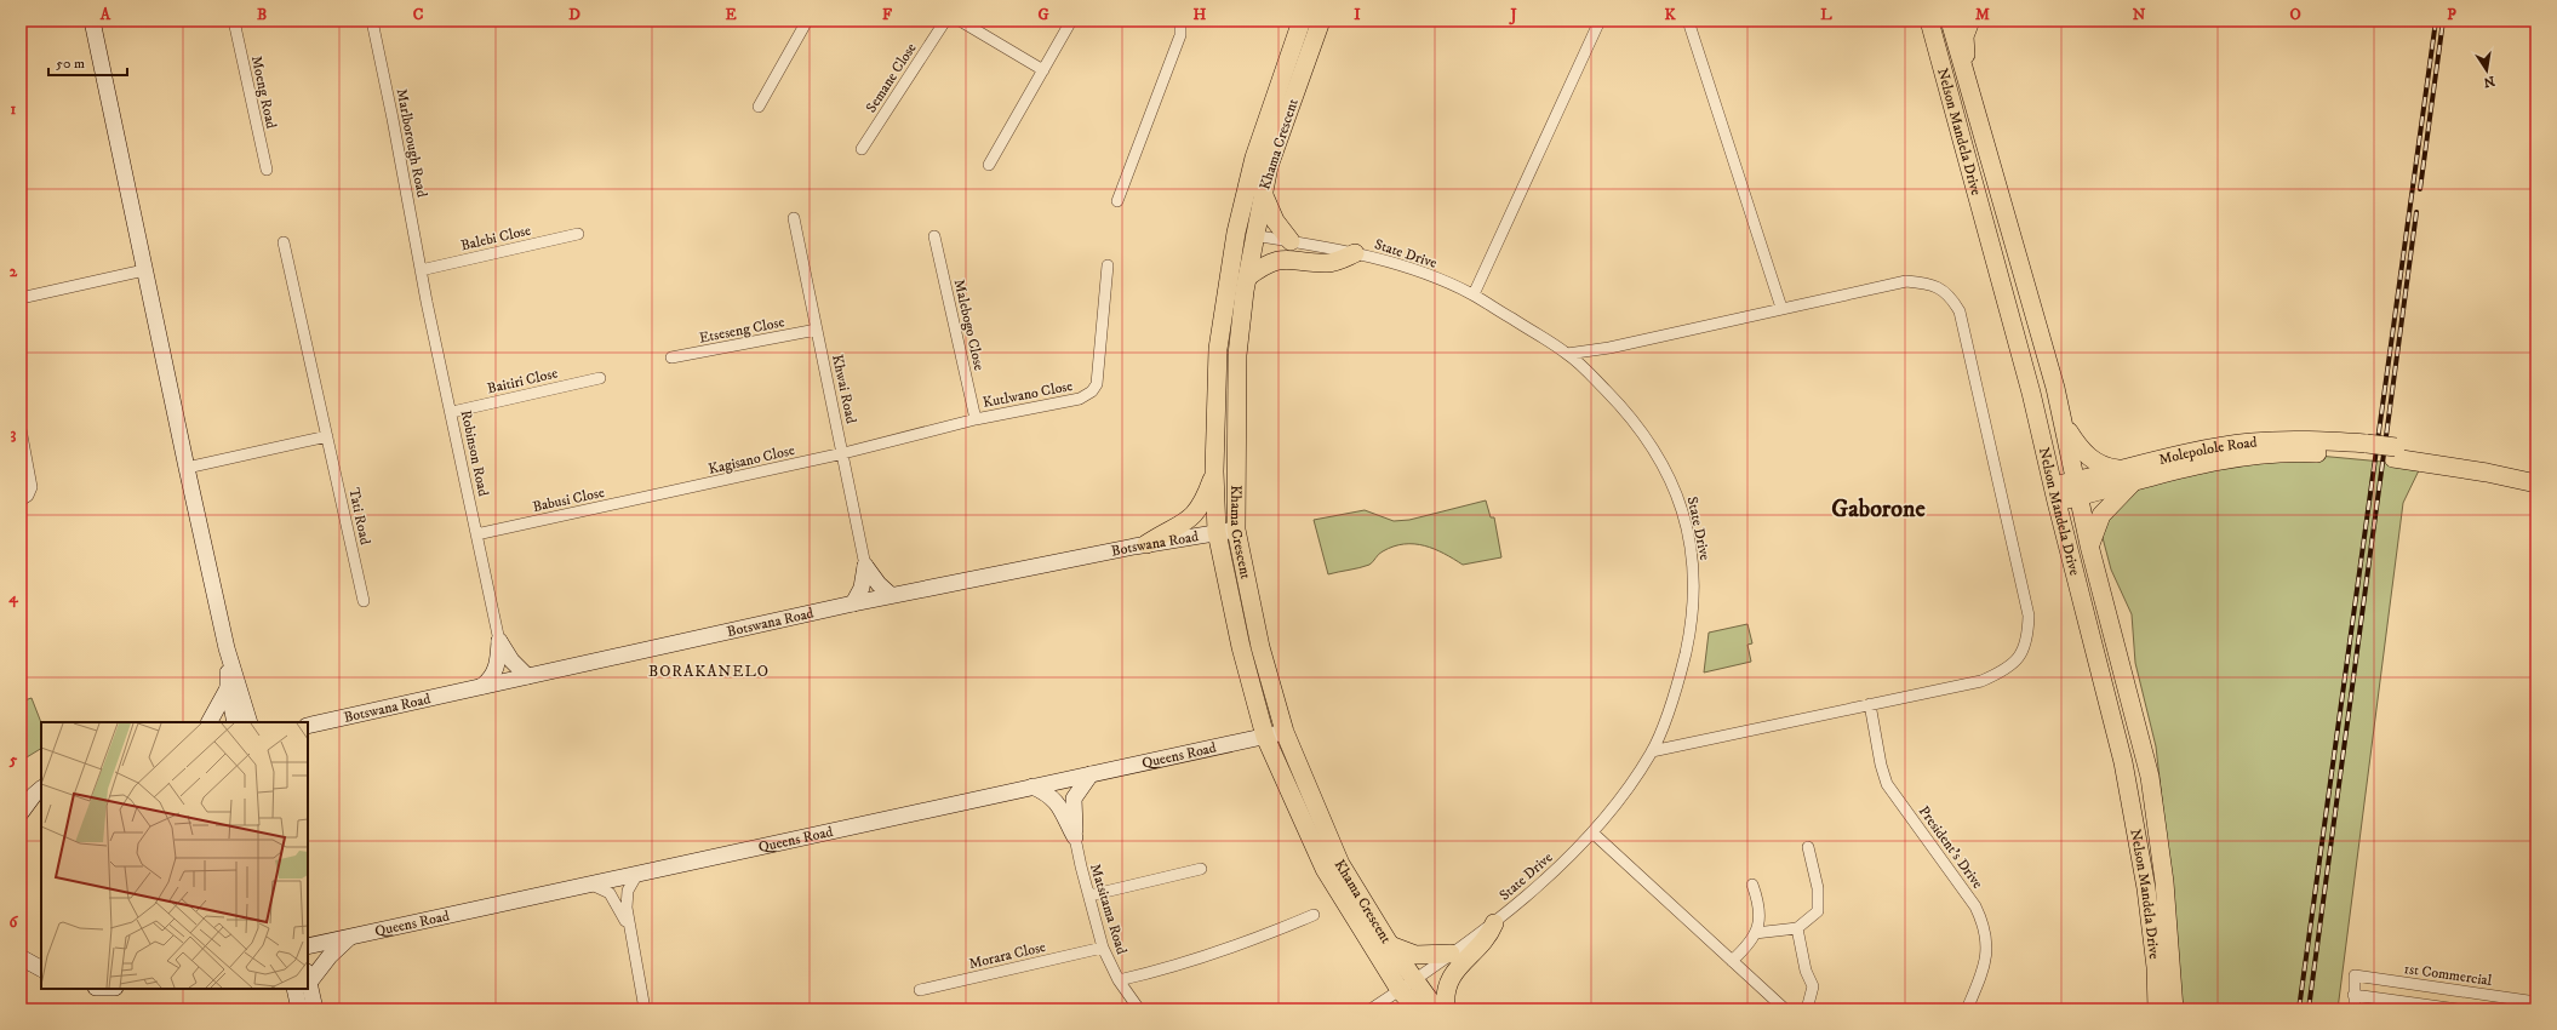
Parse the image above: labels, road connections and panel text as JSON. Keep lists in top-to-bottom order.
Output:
{
  "streets": {
    "main road": [
      "Nelson Mandela Drive",
      "Khama Crescent",
      "Molepolole Road",
      "Botswana Road",
      "Queens Road"
    ],
    "street": [
      "Semane Close",
      "Moeng Road",
      "Marlborough Road",
      "Balebi Close",
      "State Drive",
      "Malebogo Close",
      "Etseseng Close",
      "Baitiri Close",
      "Khwai Road",
      "Kutlwano Close",
      "Robinson Road",
      "Kagisano Close",
      "Babusi Close",
      "Tati Road",
      "President's Drive",
      "Matsitama Road",
      "Morara Close",
      "1st Commercial"
    ]
  },
  "crossings": [
    ["Nelson Mandela Drive", "Molepolole Road"],
    ["Marlborough Road", "Balebi Close"],
    ["Marlborough Road", "Robinson Road"],
    ["Khama Crescent", "State Drive"],
    ["Khama Crescent", "Botswana Road"],
    ["Khama Crescent", "Queens Road"],
    ["Balebi Close", "Robinson Road"],
    ["Malebogo Close", "Kutlwano Close"],
    ["Etseseng Close", "Khwai Road"],
    ["Baitiri Close", "Robinson Road"],
    ["Khwai Road", "Kutlwano Close"],
    ["Khwai Road", "Kagisano Close"],
    ["Kutlwano Close", "Kagisano Close"],
    ["Robinson Road", "Babusi Close"],
    ["Kagisano Close", "Babusi Close"],
    ["Matsitama Road", "Morara Close"]
  ],
  "districts": ["Gaborone", "BORAKANELO"],
  "scale_bar": "50 m",
  "north": "bottom",
  "grid": {
    "columns": [
      "A",
      "B",
      "C",
      "D",
      "E",
      "F",
      "G",
      "H",
      "I",
      "J",
      "K",
      "L",
      "M",
      "N",
      "O",
      "P"
    ],
    "rows": [
      "1",
      "2",
      "3",
      "4",
      "5",
      "6"
    ]
  }
}
